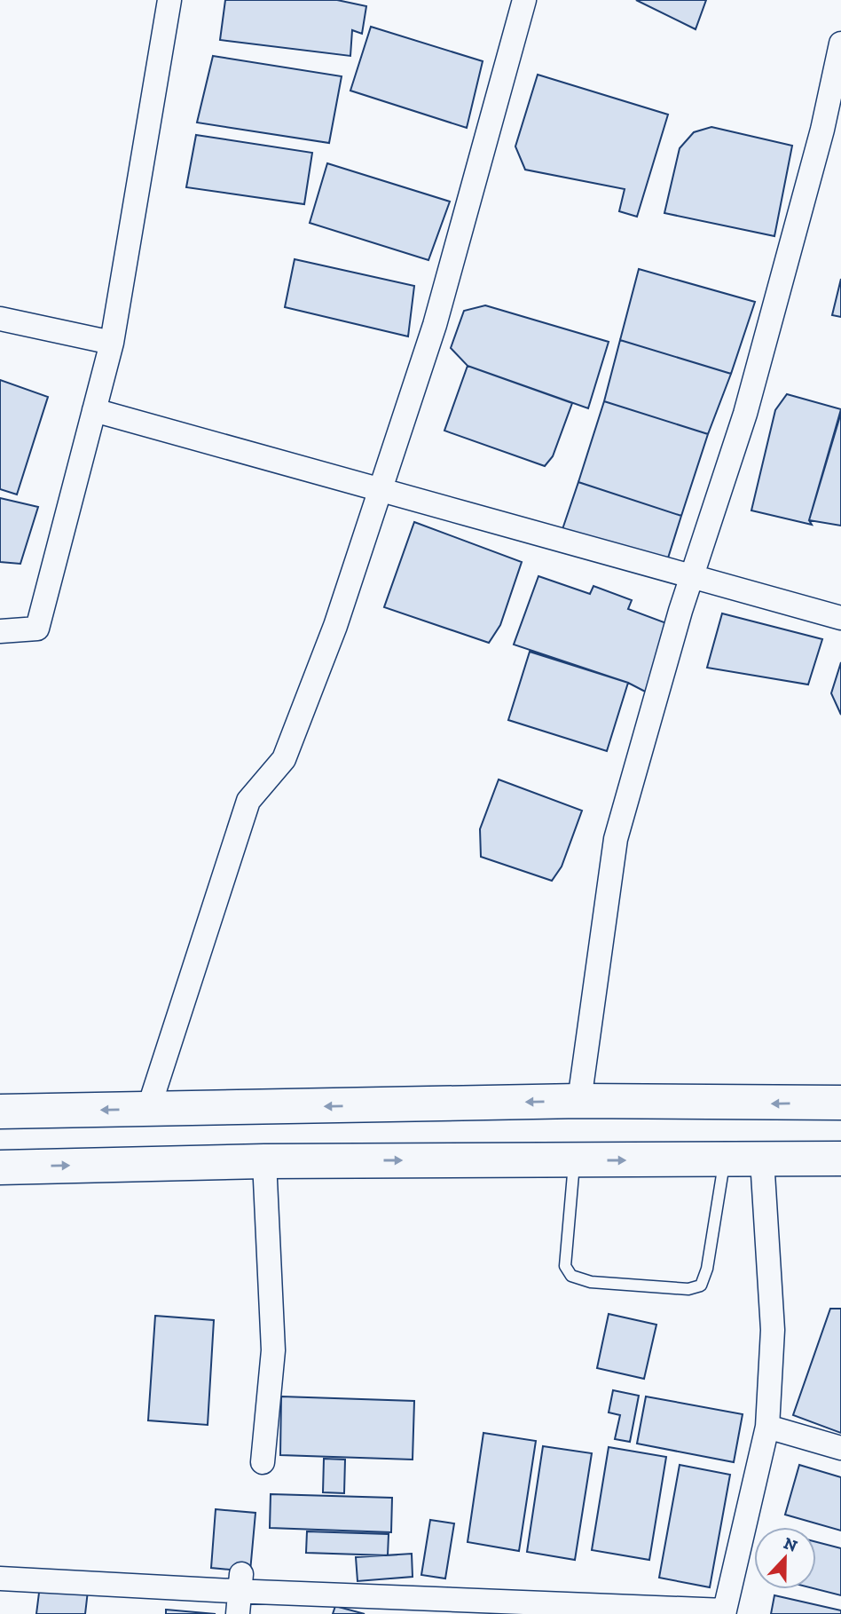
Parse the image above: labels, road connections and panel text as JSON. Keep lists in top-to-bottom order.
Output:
{
  "north": "top"
}
